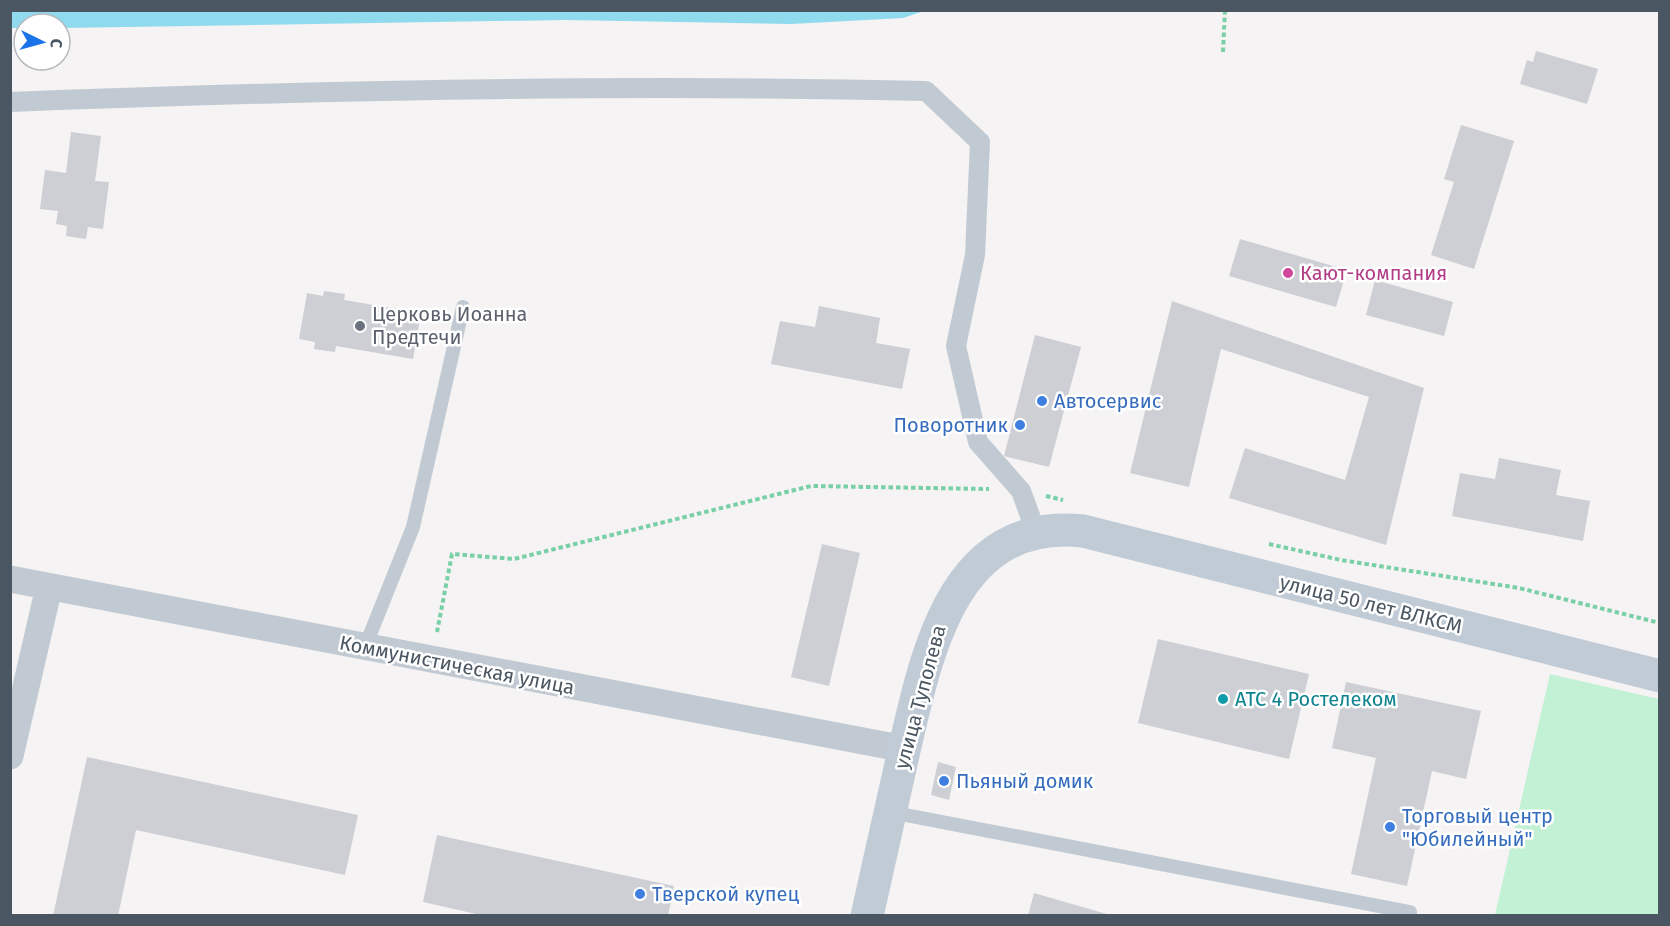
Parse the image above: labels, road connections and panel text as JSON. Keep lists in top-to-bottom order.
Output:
{
  "streets": {
    "main road": ["улица 50 лет ВЛКСМ", "улица Туполева"],
    "street": ["Коммунистическая улица"]
  },
  "crossings": [
    ["улица 50 лет ВЛКСМ", "улица Туполева"],
    ["Коммунистическая улица", "улица Туполева"]
  ],
  "places": [
    "Кают-компания",
    "Церковь Иоанна Предтечи",
    "Автосервис",
    "Поворотник",
    "АТС 4 Ростелеком",
    "Пьяный домик",
    "Торговый центр \"Юбилейный\"",
    "Тверской купец"
  ],
  "north": "right"
}
